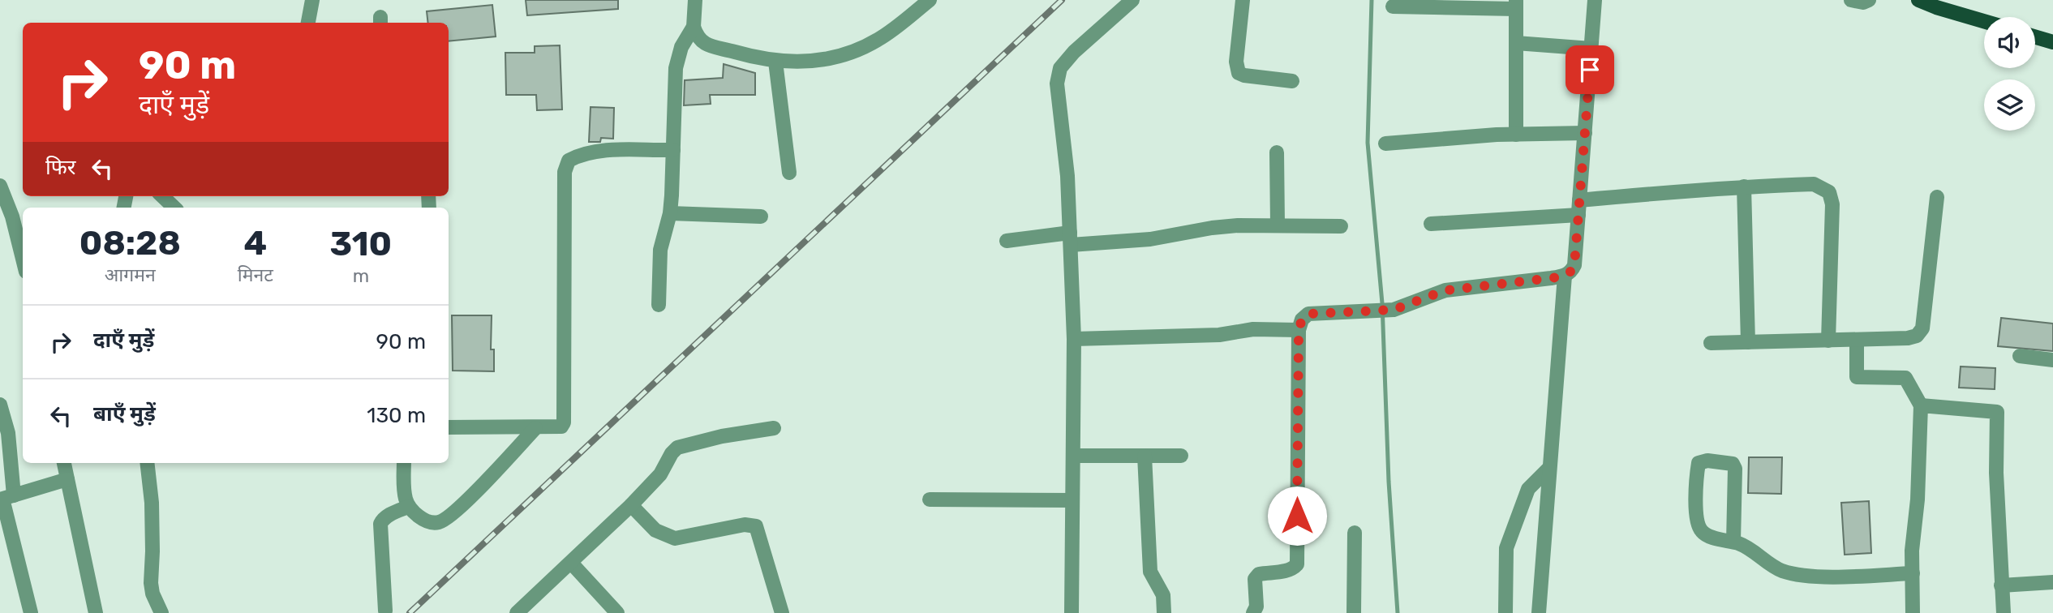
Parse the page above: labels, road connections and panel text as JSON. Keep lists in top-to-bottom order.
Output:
{
  "page": {
    "turn": ["90 m", "दाएँ मुड़ें"],
    "then": "फिर",
    "eta": [
      "08:28",
      "आगमन",
      "4",
      "मिनट",
      "310",
      "m"
    ],
    "list": [
      {
        "name": "दाएँ मुड़ें",
        "value": "90 m"
      },
      {
        "name": "बाएँ मुड़ें",
        "value": "130 m"
      }
    ]
  }
}
